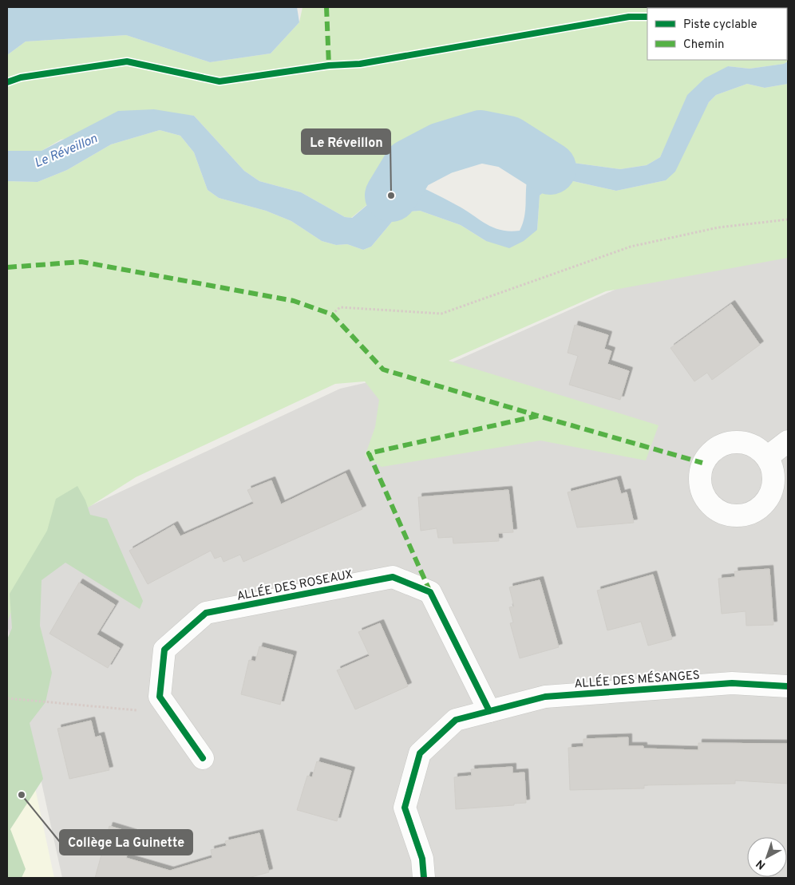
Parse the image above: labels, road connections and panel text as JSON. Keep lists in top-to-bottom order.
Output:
{
  "streets": {
    "street": ["ALLÉE DES ROSEAUX", "ALLÉE DES MÉSANGES"]
  },
  "crossings": [
    ["ALLÉE DES ROSEAUX", "ALLÉE DES MÉSANGES"]
  ],
  "water": ["Le Réveillon"],
  "places": ["Le Réveillon", "Collège La Guinette"],
  "legend": ["Piste cyclable", "Chemin"],
  "north": "bottom left"
}
